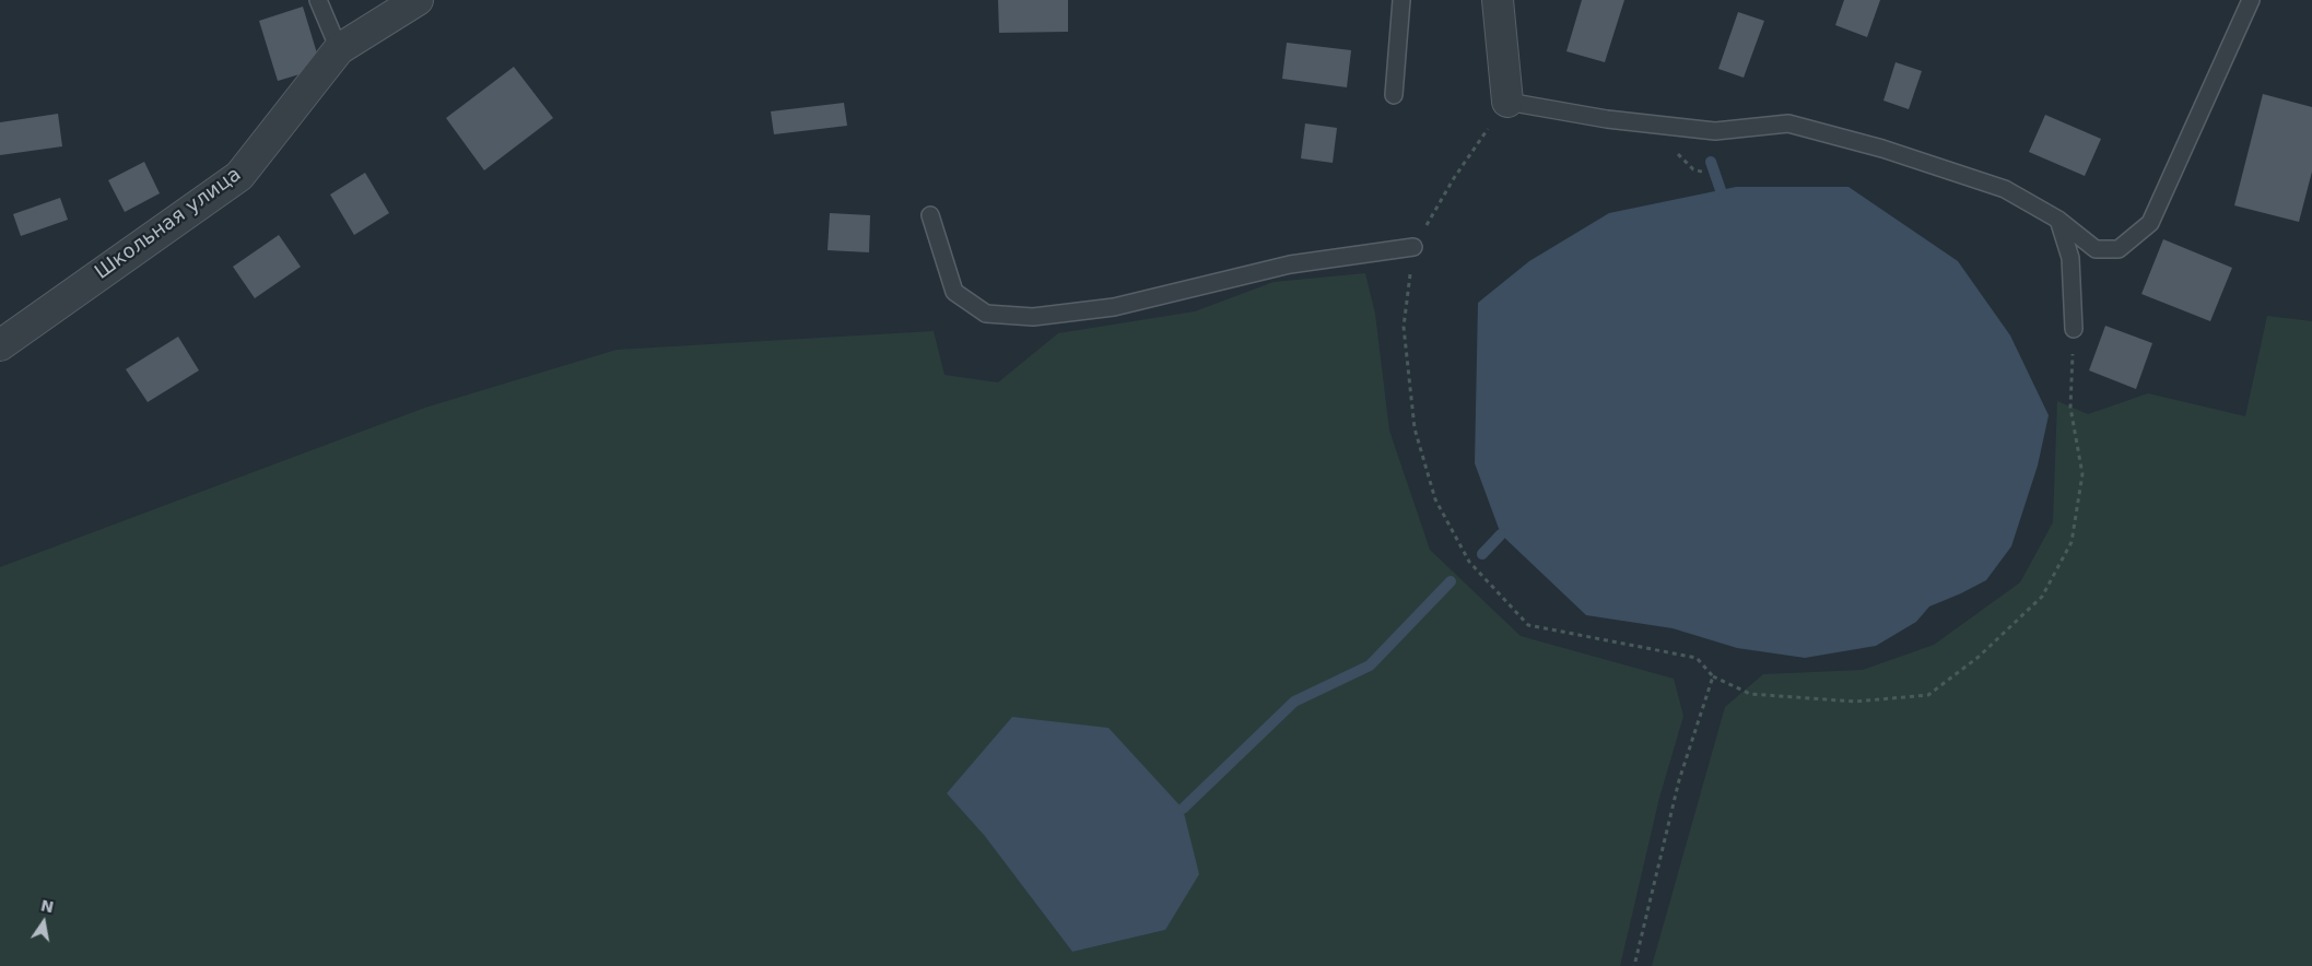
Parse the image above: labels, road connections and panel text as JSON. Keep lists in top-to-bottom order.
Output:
{
  "streets": {
    "street": ["Школьная улица"]
  },
  "north": "top"
}
